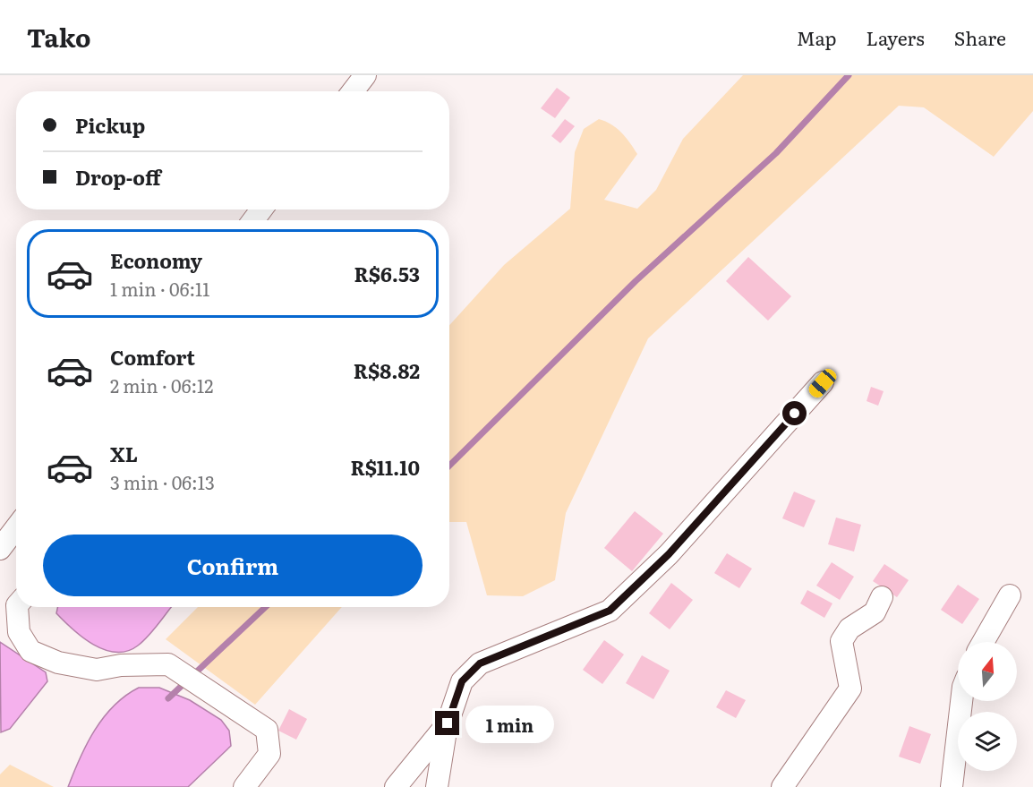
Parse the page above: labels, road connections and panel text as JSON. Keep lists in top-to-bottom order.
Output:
{
  "north": "top",
  "page": {
    "header": "Tako",
    "nav": ["Map", "Layers", "Share"],
    "banner": ["Pickup", "Drop-off"],
    "list": [
      {
        "name": "Economy",
        "note": "1 min · 06:11",
        "value": "R$6.53"
      },
      {
        "name": "Comfort",
        "note": "2 min · 06:12",
        "value": "R$8.82"
      },
      {
        "name": "XL",
        "note": "3 min · 06:13",
        "value": "R$11.10"
      }
    ],
    "buttons": "Confirm",
    "bubble": "1 min"
  }
}
